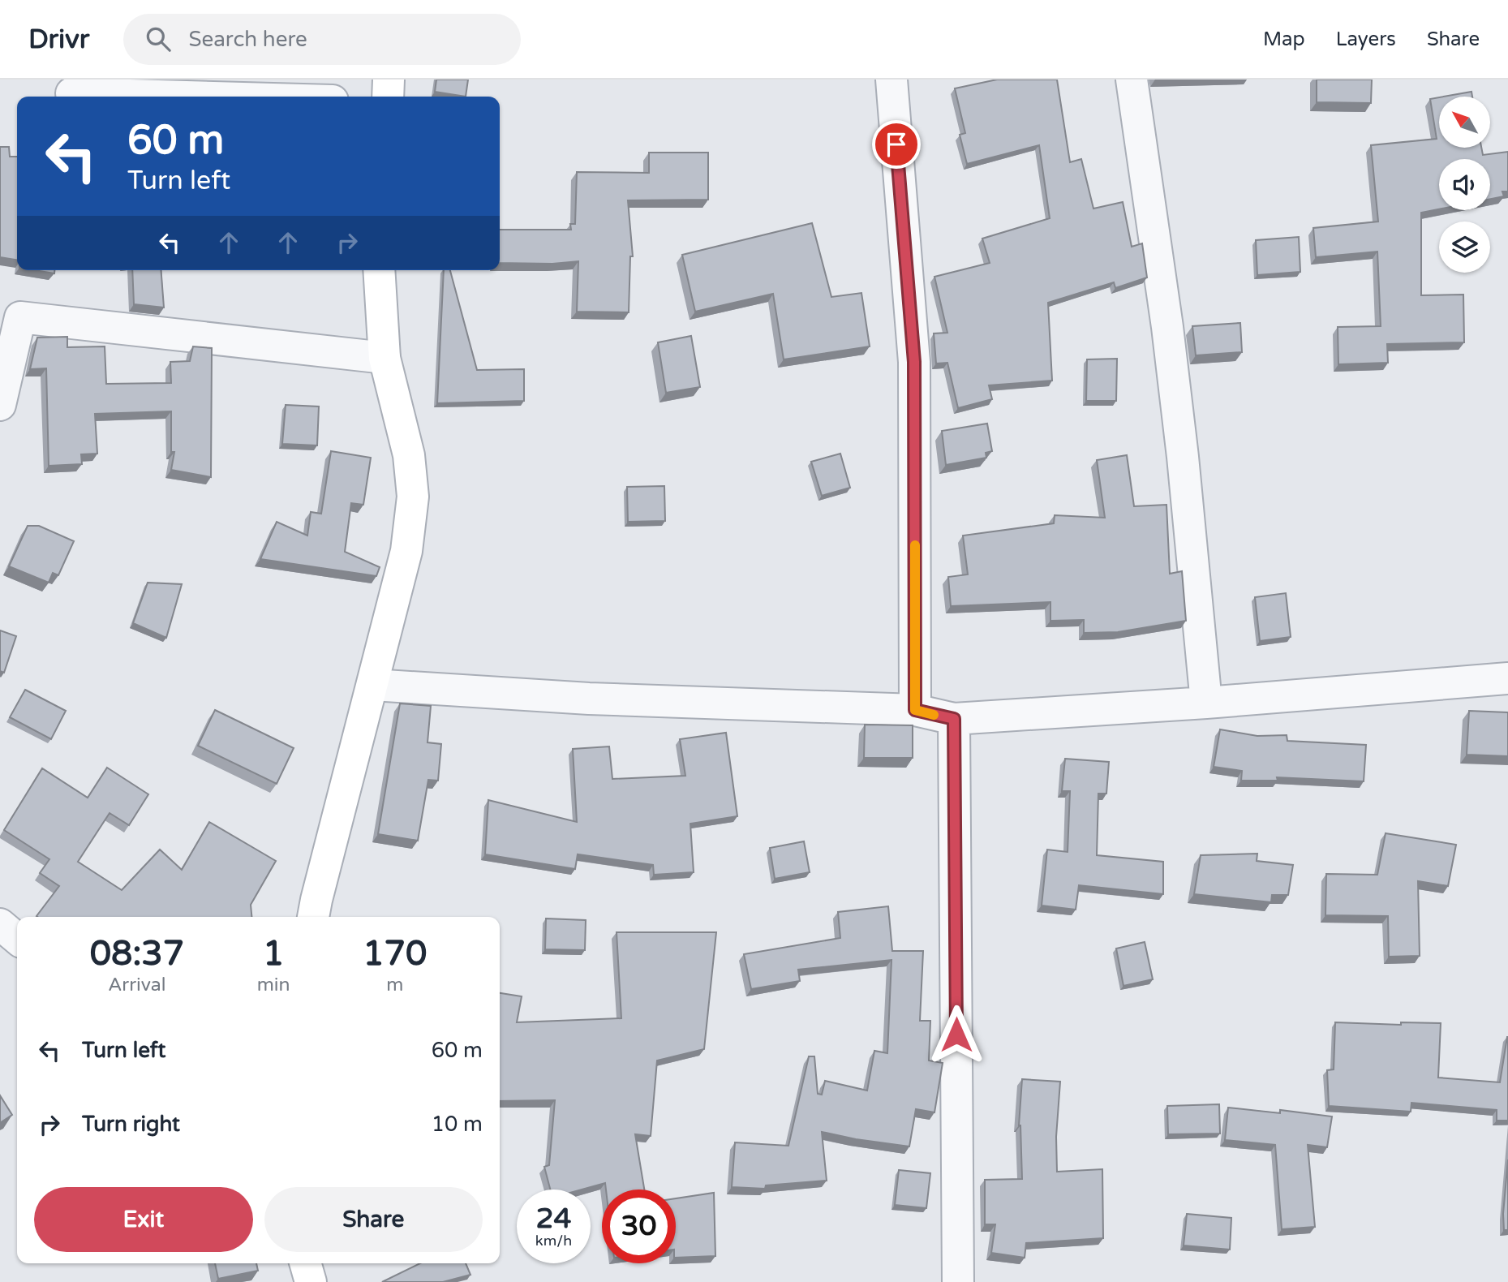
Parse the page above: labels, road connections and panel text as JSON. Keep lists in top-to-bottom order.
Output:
{
  "north": "top left",
  "page": {
    "header": "Drivr",
    "search": "Search here",
    "nav": ["Map", "Layers", "Share"],
    "turn": ["60 m", "Turn left"],
    "eta": [
      "08:37",
      "Arrival",
      "1",
      "min",
      "170",
      "m"
    ],
    "list": [
      {
        "name": "Turn left",
        "value": "60 m"
      },
      {
        "name": "Turn right",
        "value": "10 m"
      }
    ],
    "buttons": ["Exit", "Share"],
    "speed": "24 km/h",
    "limit": "30"
  }
}
